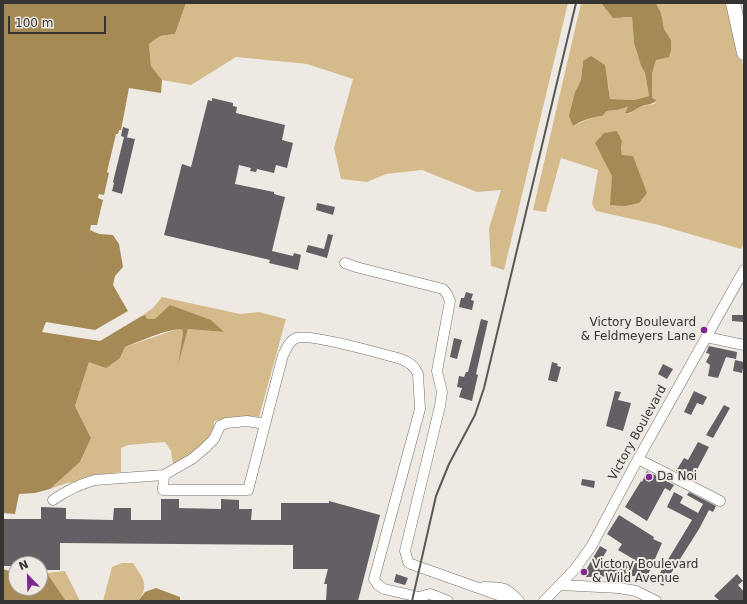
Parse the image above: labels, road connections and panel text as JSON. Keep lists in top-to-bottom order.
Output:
{
  "streets": {
    "street": ["Victory Boulevard"]
  },
  "places": ["Victory Boulevard & Feldmeyers Lane", "Da Noi", "Victory Boulevard & Wild Avenue"],
  "scale_bar": "100 m",
  "north": "top left"
}
